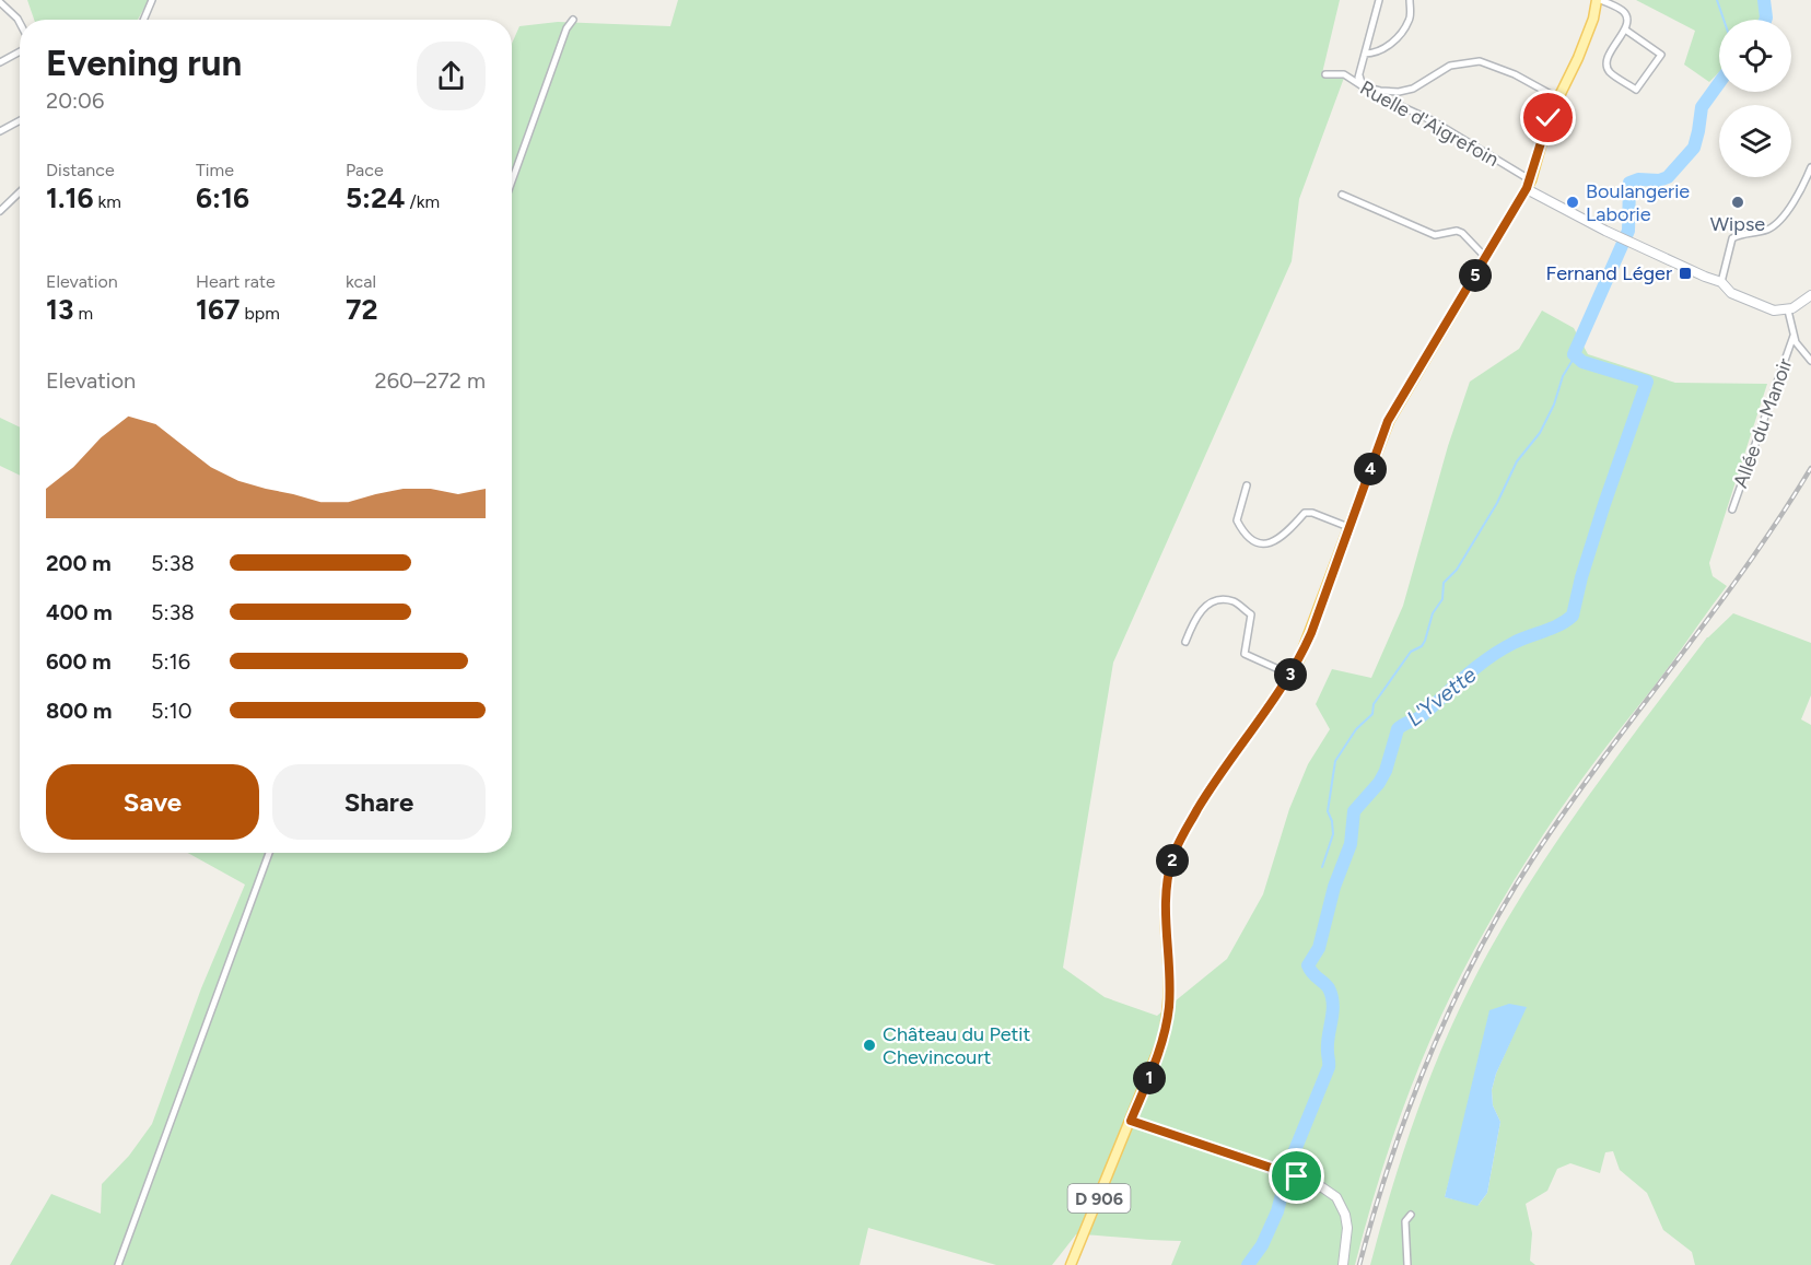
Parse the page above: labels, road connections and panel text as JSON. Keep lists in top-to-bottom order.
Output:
{
  "streets": {
    "main road": ["D 906"],
    "street": ["Ruelle d'Aigrefoin", "Allée du Manoir"]
  },
  "crossings": [
    ["Ruelle d'Aigrefoin", "D 906"]
  ],
  "water": ["L'Yvette"],
  "places": {
    "other": ["Boulangerie Laborie", "Wipse", "Château du Petit Chevincourt"],
    "transit": ["Fernand Léger"]
  },
  "page": {
    "heading": ["Evening run", "20:06"],
    "stats": [
      ["Distance", "1.16 km"],
      ["Time", "6:16"],
      ["Pace", "5:24 /km"],
      ["Elevation", "13 m"],
      ["Heart rate", "167 bpm"],
      ["kcal", "72"]
    ],
    "pins": [
      "5",
      "4",
      "3",
      "2",
      "1"
    ],
    "chart": ["Elevation", "260–272 m"],
    "list": [
      {
        "name": "200 m",
        "note": "5:38"
      },
      {
        "name": "400 m",
        "note": "5:38"
      },
      {
        "name": "600 m",
        "note": "5:16"
      },
      {
        "name": "800 m",
        "note": "5:10"
      }
    ],
    "buttons": ["Save", "Share"]
  }
}
